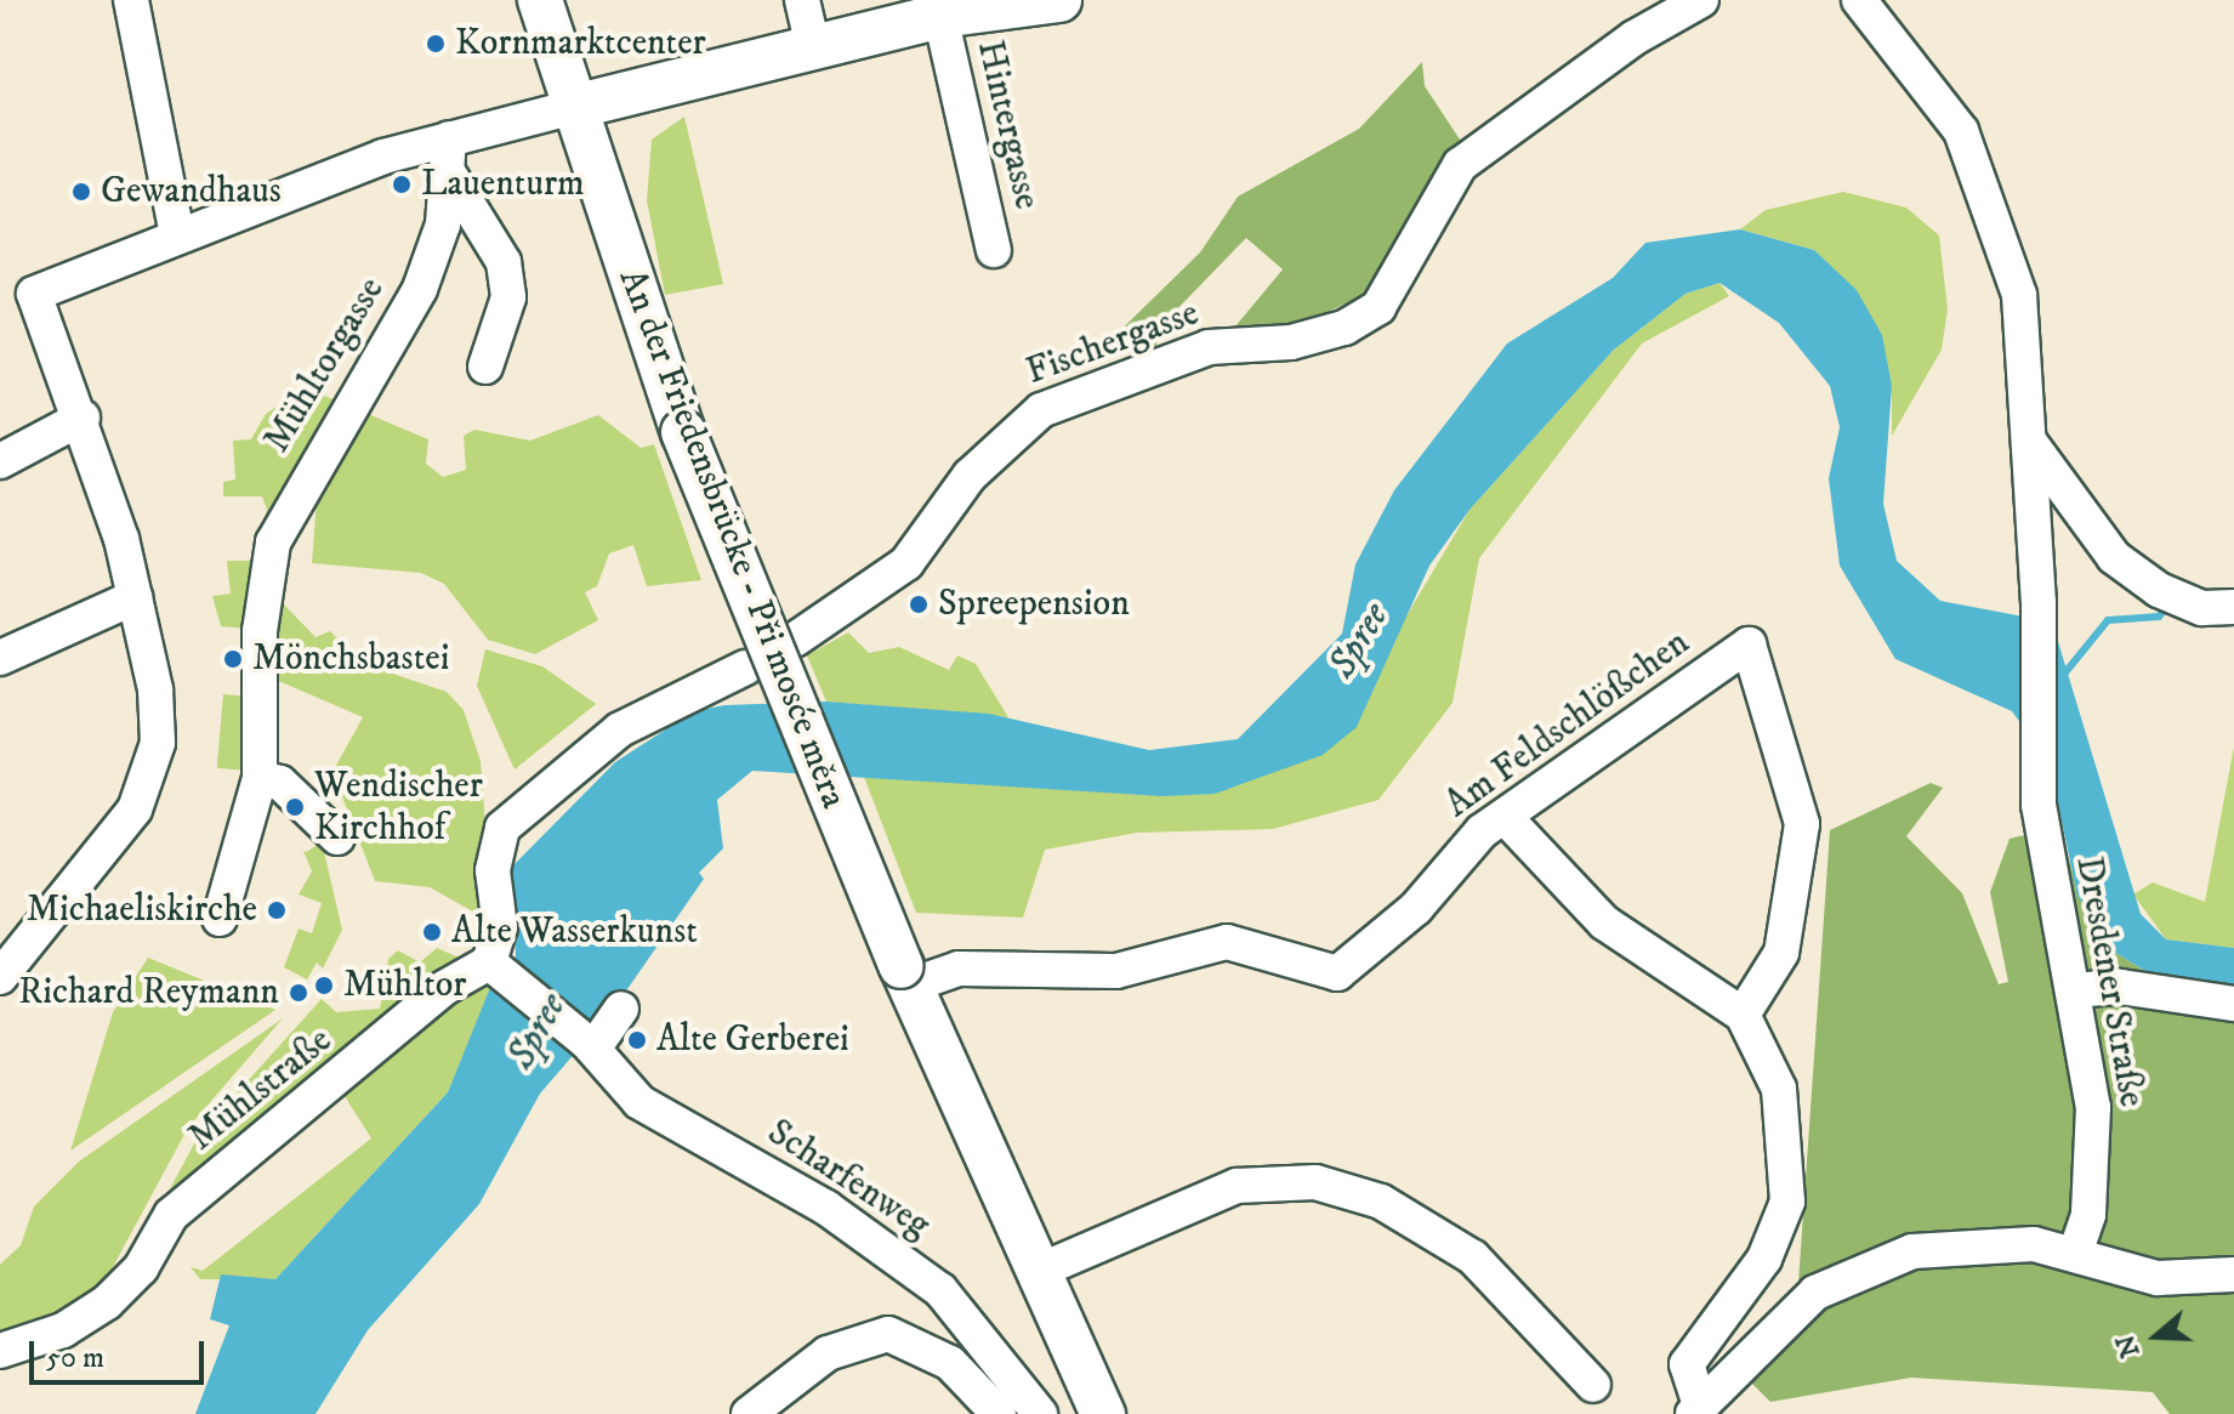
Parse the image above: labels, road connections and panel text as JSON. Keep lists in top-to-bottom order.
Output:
{
  "streets": {
    "main road": ["An der Friedensbrücke - Při mosće měra"],
    "street": [
      "Hintergasse",
      "Fischergasse",
      "Mühltorgasse",
      "Am Feldschlößchen",
      "Dresdener Straße",
      "Mühlstraße",
      "Scharfenweg"
    ]
  },
  "crossings": [
    ["An der Friedensbrücke - Při mosće měra", "Am Feldschlößchen"],
    ["Mühlstraße", "Scharfenweg"]
  ],
  "water": ["Spree"],
  "places": [
    "Kornmarktcenter",
    "Lauenturm",
    "Gewandhaus",
    "Spreepension",
    "Mönchsbastei",
    "Wendischer Kirchhof",
    "Michaeliskirche",
    "Alte Wasserkunst",
    "Mühltor",
    "Richard Reymann",
    "Alte Gerberei"
  ],
  "scale_bar": "50 m",
  "north": "left"
}
